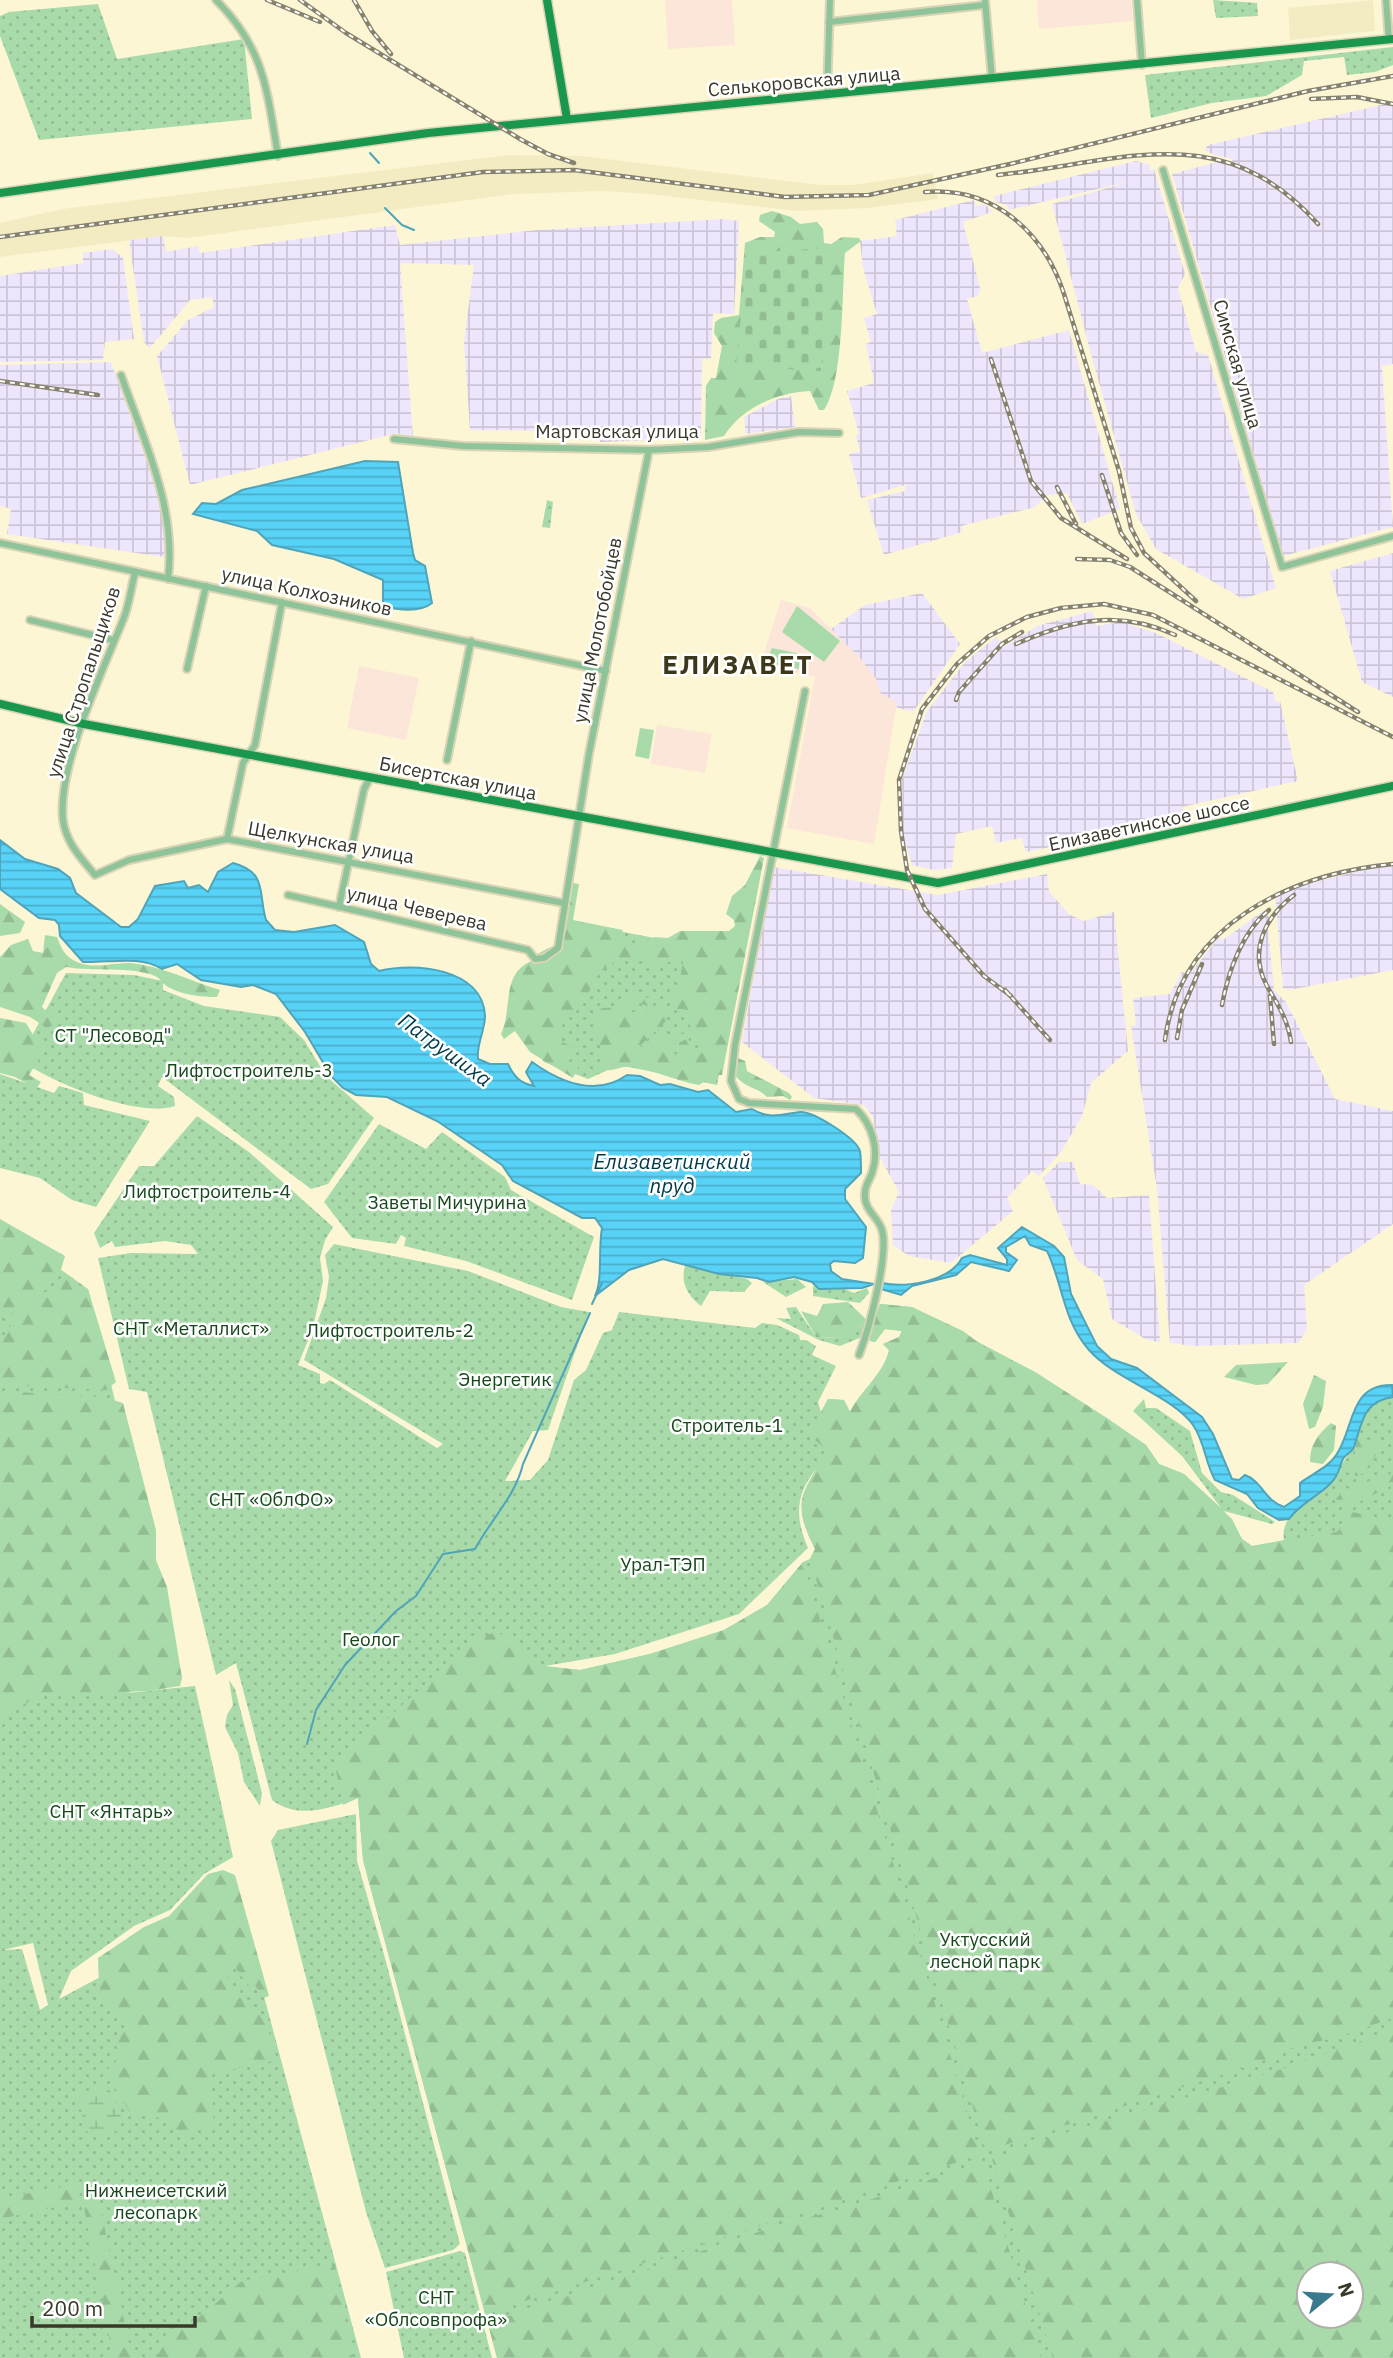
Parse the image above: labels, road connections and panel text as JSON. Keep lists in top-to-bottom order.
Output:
{
  "streets": {
    "main road": ["Селькоровская улица", "Бисертская улица", "Елизаветинское шоссе"],
    "street": [
      "Симская улица",
      "Мартовская улица",
      "улица Колхозников",
      "улица Молотобойцев",
      "улица Стропальщиков",
      "Щелкунская улица",
      "улица Чеверева"
    ]
  },
  "crossings": [
    ["Мартовская улица", "улица Молотобойцев"],
    ["улица Колхозников", "улица Молотобойцев"],
    ["улица Колхозников", "улица Стропальщиков"],
    ["улица Молотобойцев", "Бисертская улица"],
    ["улица Молотобойцев", "Щелкунская улица"],
    ["улица Молотобойцев", "улица Чеверева"],
    ["улица Стропальщиков", "Бисертская улица"],
    ["улица Стропальщиков", "Щелкунская улица"],
    ["Бисертская улица", "Елизаветинское шоссе"]
  ],
  "districts": ["ЕЛИЗАВЕТ"],
  "water": ["Патрушиха", "Елизаветинский пруд"],
  "parks": [
    "СТ \"Лесовод\"",
    "Лифтостроитель-3",
    "Лифтостроитель-4",
    "Заветы Мичурина",
    "СНТ «Металлист»",
    "Лифтостроитель-2",
    "Энергетик",
    "Строитель-1",
    "СНТ «ОблФО»",
    "Урал-ТЭП",
    "Геолог",
    "СНТ «Янтарь»",
    "Уктусский лесной парк",
    "Нижнеисетский лесопарк",
    "СНТ «Облсовпрофа»"
  ],
  "scale_bar": "200 m",
  "north": "right"
}
